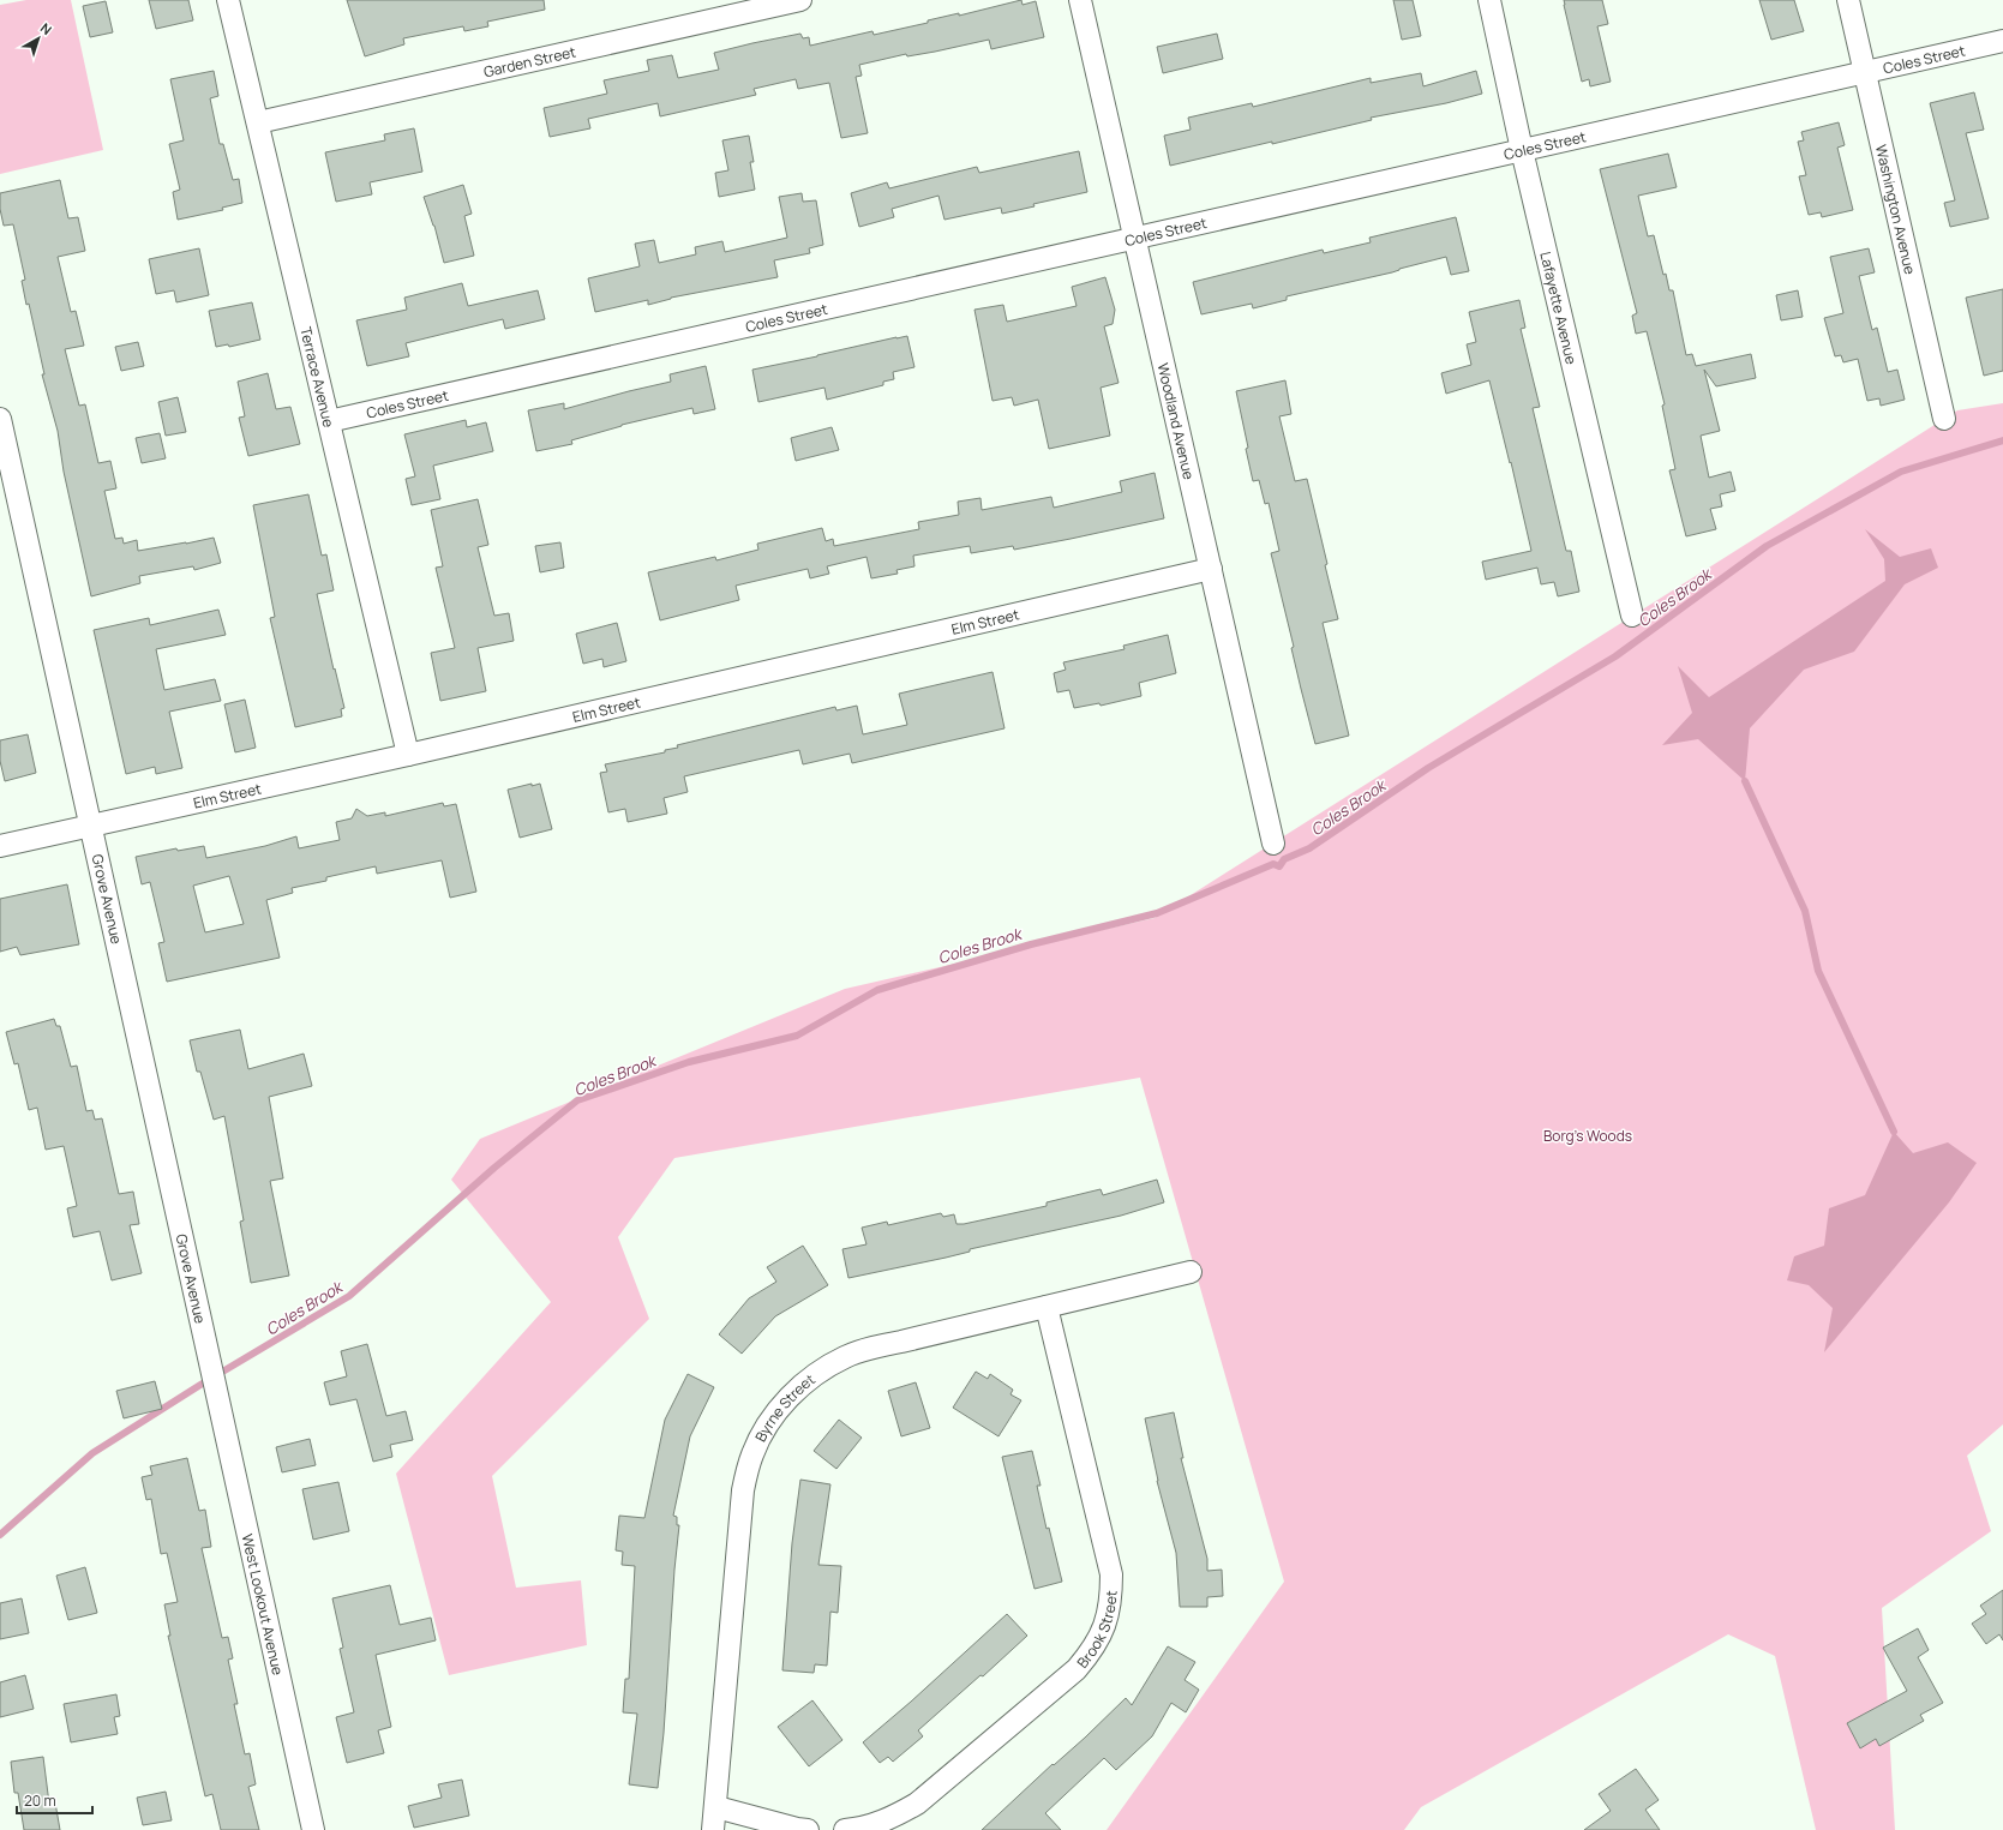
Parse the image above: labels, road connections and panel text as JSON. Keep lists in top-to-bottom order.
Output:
{
  "streets": {
    "street": [
      "Coles Street",
      "Garden Street",
      "Washington Avenue",
      "Lafayette Avenue",
      "Terrace Avenue",
      "Woodland Avenue",
      "Elm Street",
      "Grove Avenue",
      "Byrne Street",
      "West Lookout Avenue",
      "Brook Street"
    ]
  },
  "crossings": [
    ["Coles Street", "Washington Avenue"],
    ["Coles Street", "Lafayette Avenue"],
    ["Coles Street", "Terrace Avenue"],
    ["Coles Street", "Woodland Avenue"],
    ["Garden Street", "Terrace Avenue"],
    ["Terrace Avenue", "Elm Street"],
    ["Woodland Avenue", "Elm Street"],
    ["Elm Street", "Grove Avenue"],
    ["Grove Avenue", "West Lookout Avenue"],
    ["Byrne Street", "Brook Street"]
  ],
  "water": ["Coles Brook"],
  "parks": ["Borg's Woods"],
  "scale_bar": "20 m",
  "north": "top right"
}
